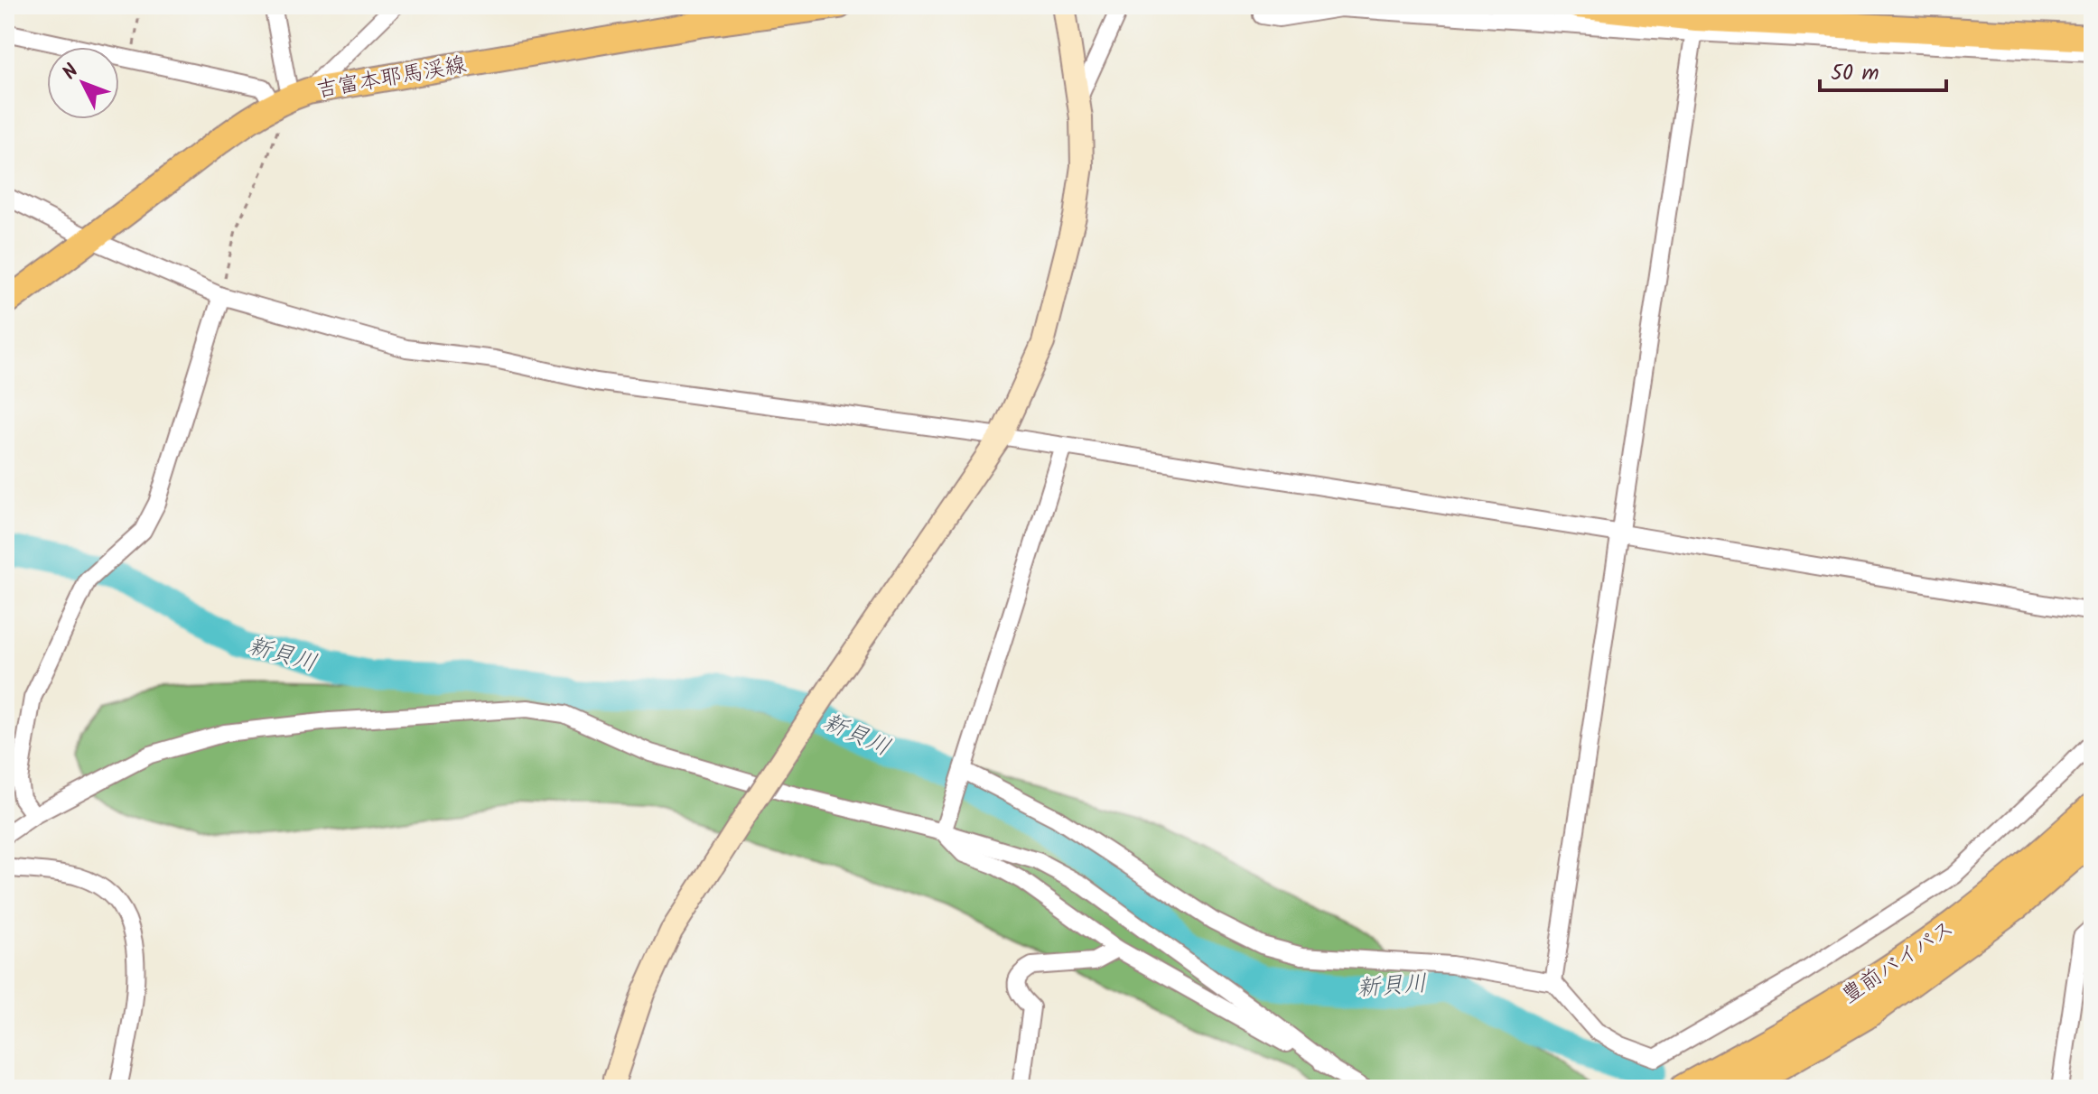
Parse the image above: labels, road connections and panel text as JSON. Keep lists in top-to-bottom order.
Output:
{
  "streets": {
    "highway": ["豊前バイパス"],
    "main road": ["吉富本耶馬渓線"]
  },
  "water": ["新貝川"],
  "scale_bar": "50 m",
  "north": "top left"
}
